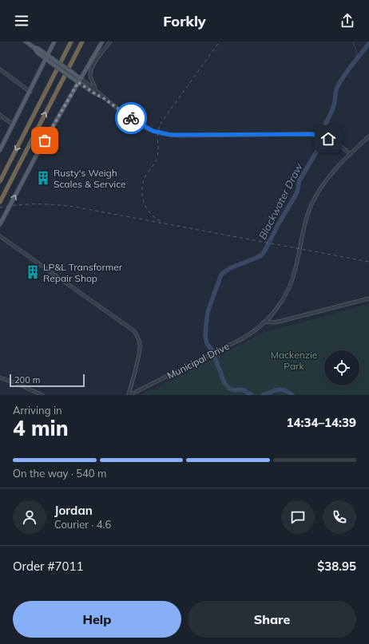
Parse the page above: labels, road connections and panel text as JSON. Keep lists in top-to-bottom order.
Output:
{
  "streets": {
    "street": ["Municipal Drive"]
  },
  "water": ["Blackwater Draw"],
  "parks": ["Mackenzie Park"],
  "places": {
    "building": ["Rusty's Weigh Scales & Service", "LP&L Transformer Repair Shop"]
  },
  "scale_bar": "200 m",
  "page": {
    "header": "Forkly",
    "scale": "200 m",
    "heading": ["4 min", "Arriving in", "14:34–14:39"],
    "panel": [
      "Jordan",
      "Courier · 4.6",
      "Order #7011",
      "$38.95"
    ],
    "bar": "On the way · 540 m",
    "buttons": ["Help", "Share"]
  }
}
